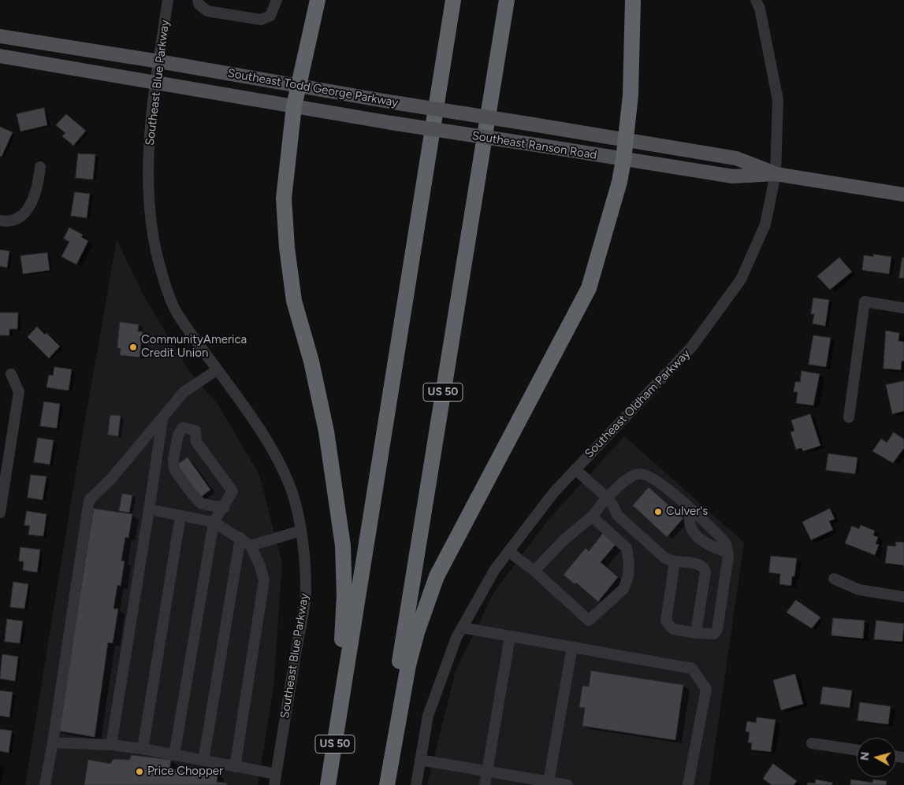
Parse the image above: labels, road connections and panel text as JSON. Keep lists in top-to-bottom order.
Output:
{
  "streets": {
    "highway": ["US 50"],
    "main road": ["Southeast Todd George Parkway", "Southeast Ranson Road"],
    "street": ["Southeast Blue Parkway", "Southeast Oldham Parkway"]
  },
  "crossings": [
    ["Southeast Blue Parkway", "Southeast Todd George Parkway"],
    ["Southeast Todd George Parkway", "Southeast Ranson Road"],
    ["Southeast Ranson Road", "Southeast Oldham Parkway"]
  ],
  "places": ["CommunityAmerica Credit Union", "Culver's", "Price Chopper"],
  "north": "left"
}
